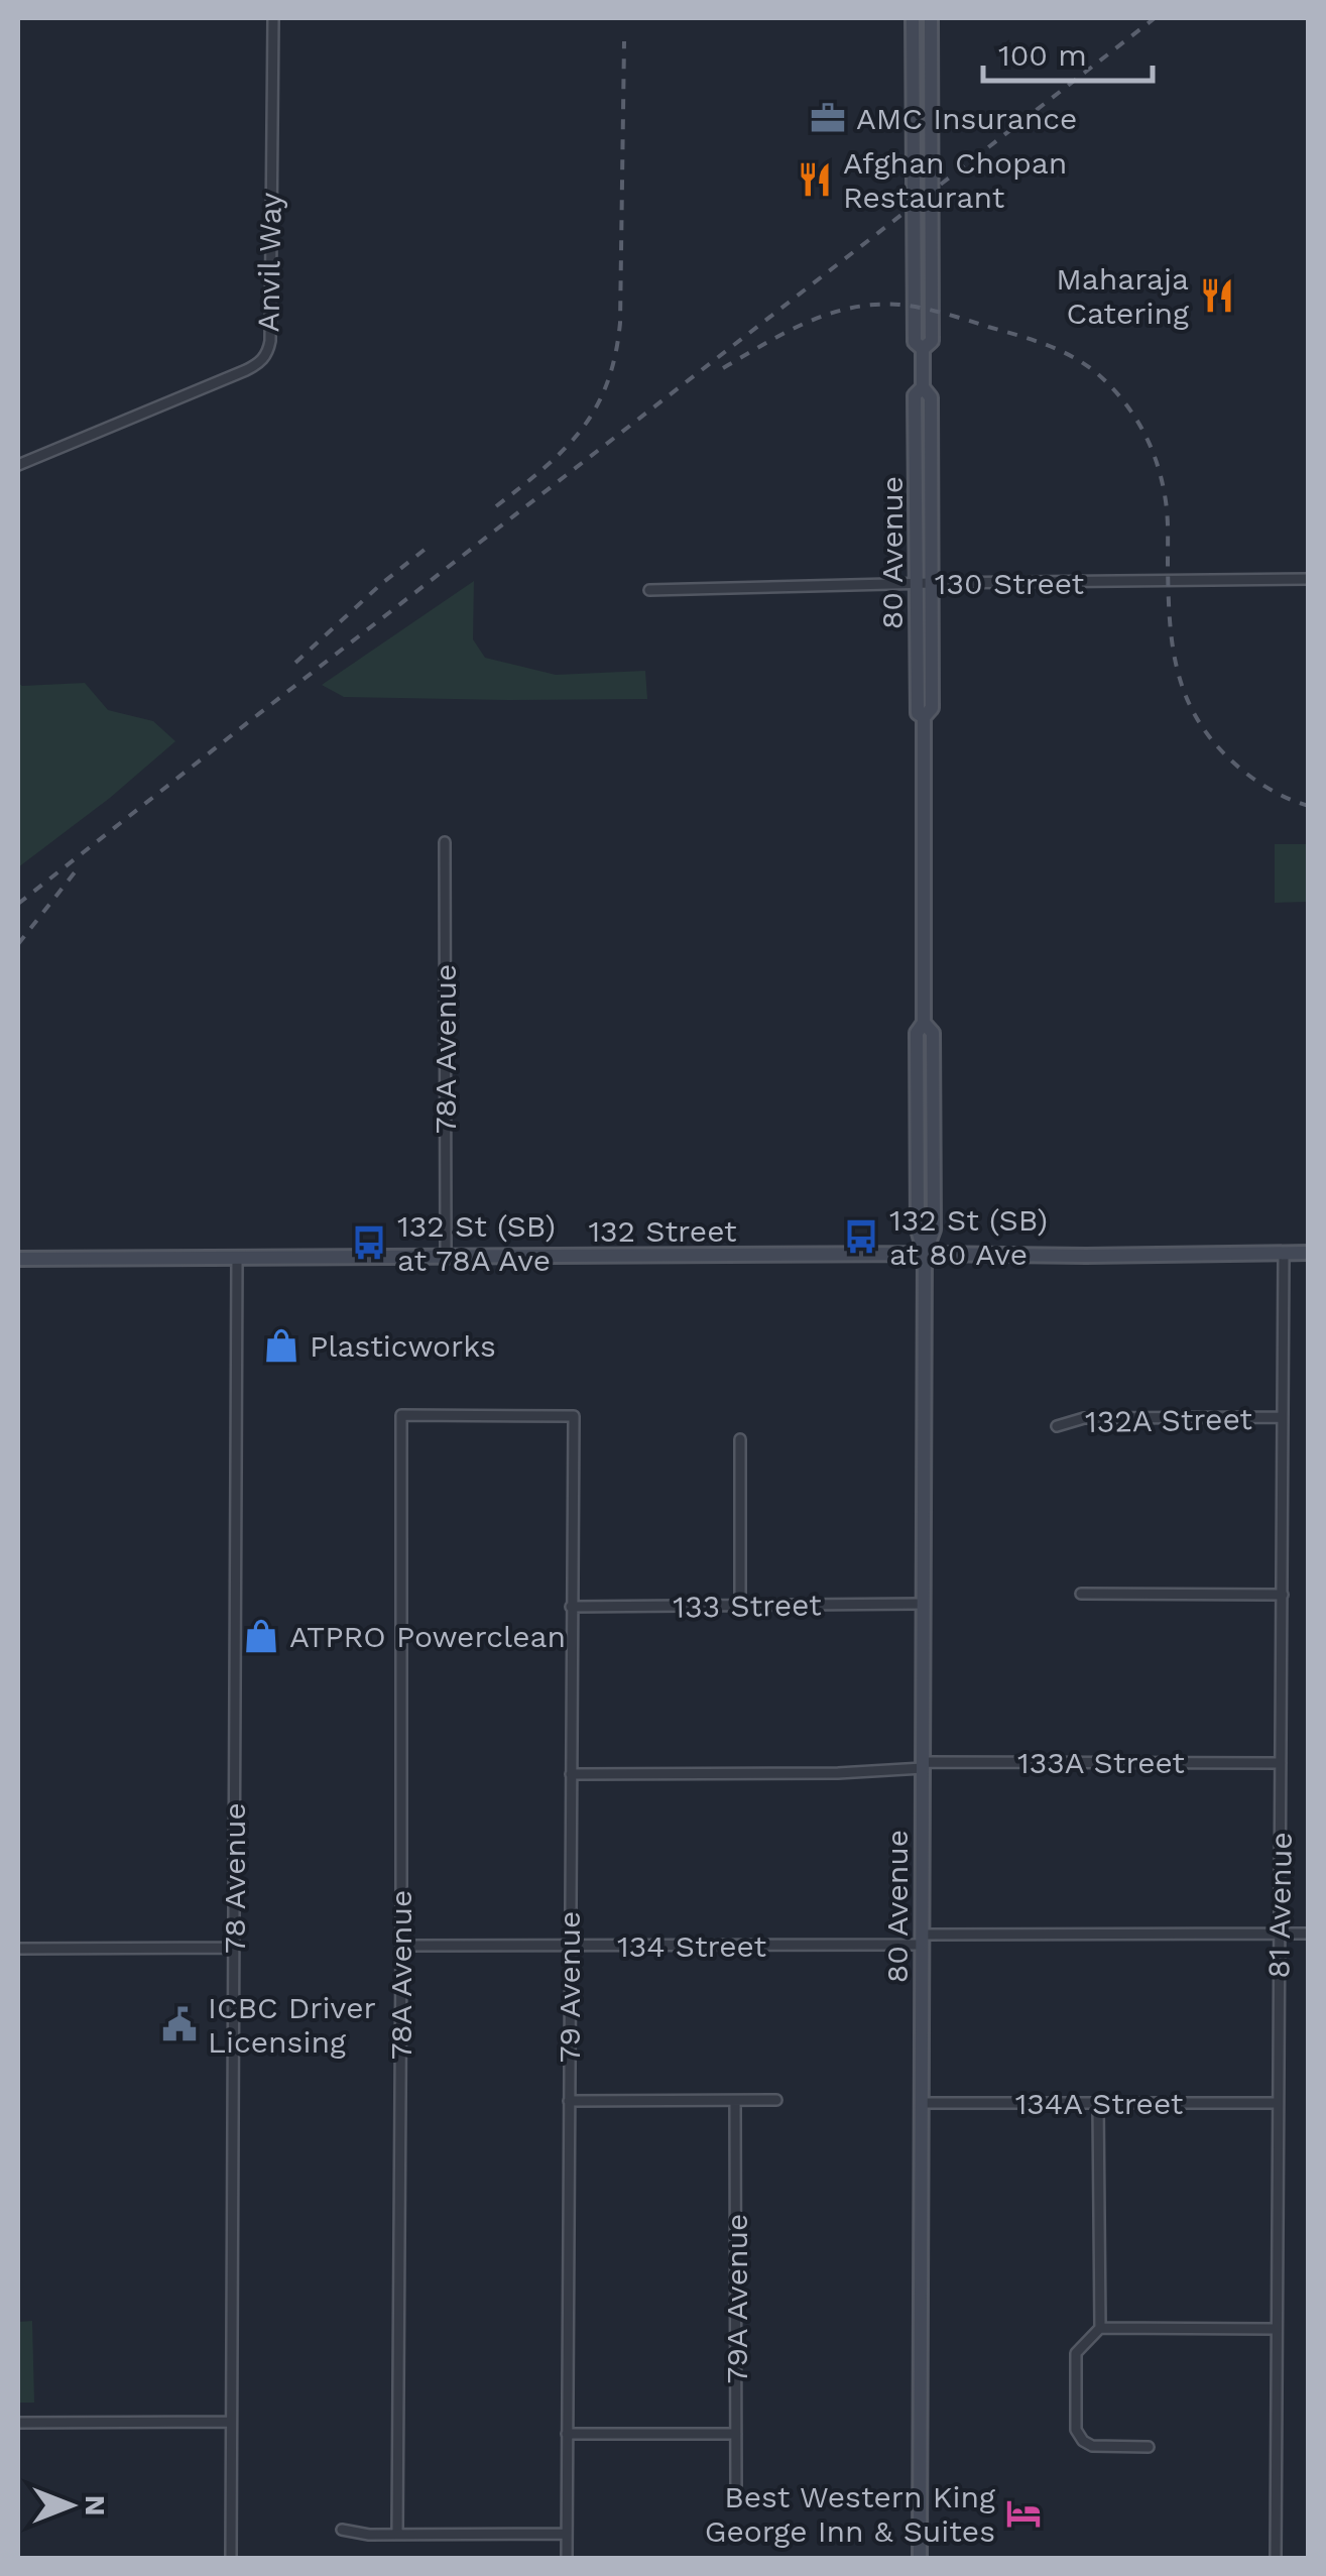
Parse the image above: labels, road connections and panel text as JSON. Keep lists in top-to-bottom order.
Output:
{
  "streets": {
    "main road": ["80 Avenue", "132 Street"],
    "street": [
      "Anvil Way",
      "130 Street",
      "78A Avenue",
      "132A Street",
      "133 Street",
      "133A Street",
      "78 Avenue",
      "81 Avenue",
      "134 Street",
      "79 Avenue",
      "134A Street",
      "79A Avenue"
    ]
  },
  "crossings": [
    ["80 Avenue", "130 Street"],
    ["80 Avenue", "132 Street"],
    ["80 Avenue", "133 Street"],
    ["80 Avenue", "133A Street"],
    ["80 Avenue", "134 Street"],
    ["80 Avenue", "134A Street"],
    ["78A Avenue", "132 Street"],
    ["78A Avenue", "134 Street"],
    ["78A Avenue", "79 Avenue"],
    ["132 Street", "78 Avenue"],
    ["132 Street", "81 Avenue"],
    ["132A Street", "81 Avenue"],
    ["133 Street", "79 Avenue"],
    ["133A Street", "81 Avenue"],
    ["133A Street", "79 Avenue"],
    ["81 Avenue", "134 Street"],
    ["81 Avenue", "134A Street"],
    ["134 Street", "79 Avenue"]
  ],
  "places": {
    "office": ["AMC Insurance"],
    "restaurant": ["Afghan Chopan Restaurant", "Maharaja Catering"],
    "bus stop": ["132 St (SB) at 80 Ave", "132 St (SB) at 78A Ave"],
    "shop": ["Plasticworks", "ATPRO Powerclean"],
    "public building": ["ICBC Driver Licensing"],
    "hotel": ["Best Western King George Inn & Suites"]
  },
  "scale_bar": "100 m",
  "north": "right"
}
